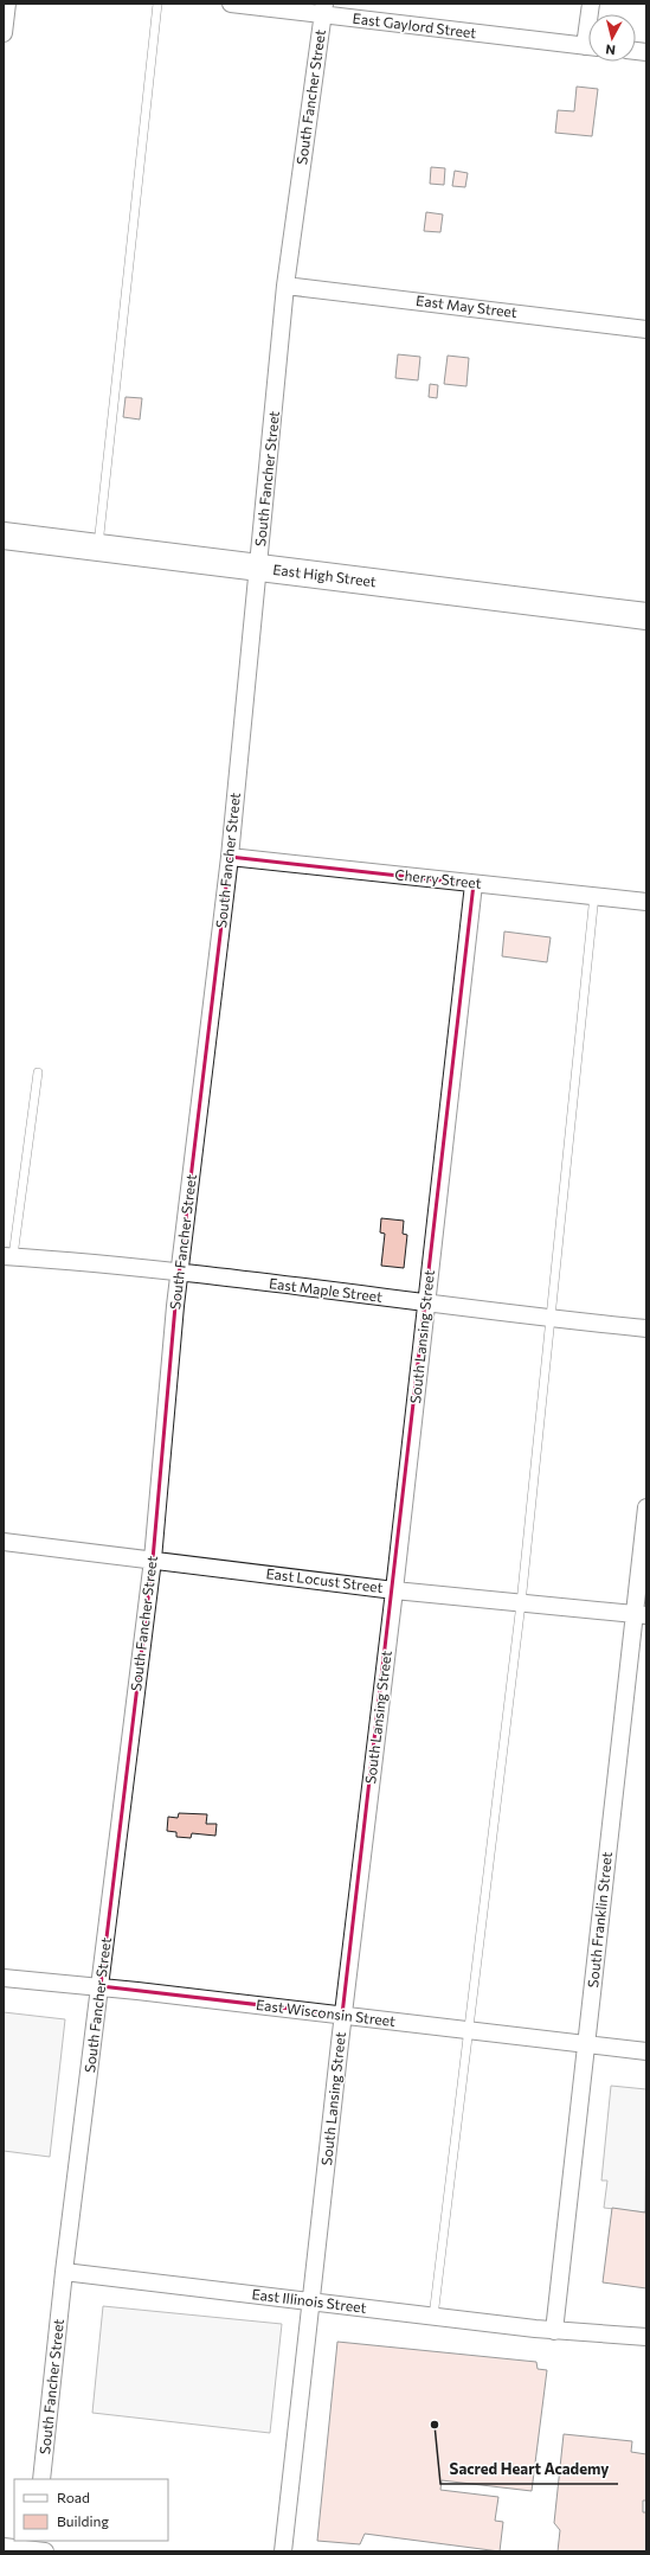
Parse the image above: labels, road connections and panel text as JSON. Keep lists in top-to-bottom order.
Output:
{
  "streets": {
    "main road": ["East High Street"],
    "street": [
      "East Gaylord Street",
      "South Fancher Street",
      "East May Street",
      "Cherry Street",
      "East Maple Street",
      "South Lansing Street",
      "East Locust Street",
      "South Franklin Street",
      "East Wisconsin Street",
      "East Illinois Street"
    ]
  },
  "crossings": [
    ["East Gaylord Street", "South Fancher Street"],
    ["South Fancher Street", "East May Street"],
    ["South Fancher Street", "East High Street"],
    ["South Fancher Street", "Cherry Street"],
    ["South Fancher Street", "East Maple Street"],
    ["South Fancher Street", "East Locust Street"],
    ["South Fancher Street", "East Wisconsin Street"],
    ["South Fancher Street", "East Illinois Street"],
    ["Cherry Street", "South Lansing Street"],
    ["East Maple Street", "South Lansing Street"],
    ["South Lansing Street", "East Locust Street"],
    ["South Lansing Street", "East Wisconsin Street"],
    ["South Lansing Street", "East Illinois Street"],
    ["East Locust Street", "South Franklin Street"],
    ["South Franklin Street", "East Wisconsin Street"],
    ["South Franklin Street", "East Illinois Street"]
  ],
  "places": ["Sacred Heart Academy"],
  "legend": ["Road", "Building"],
  "north": "bottom"
}
